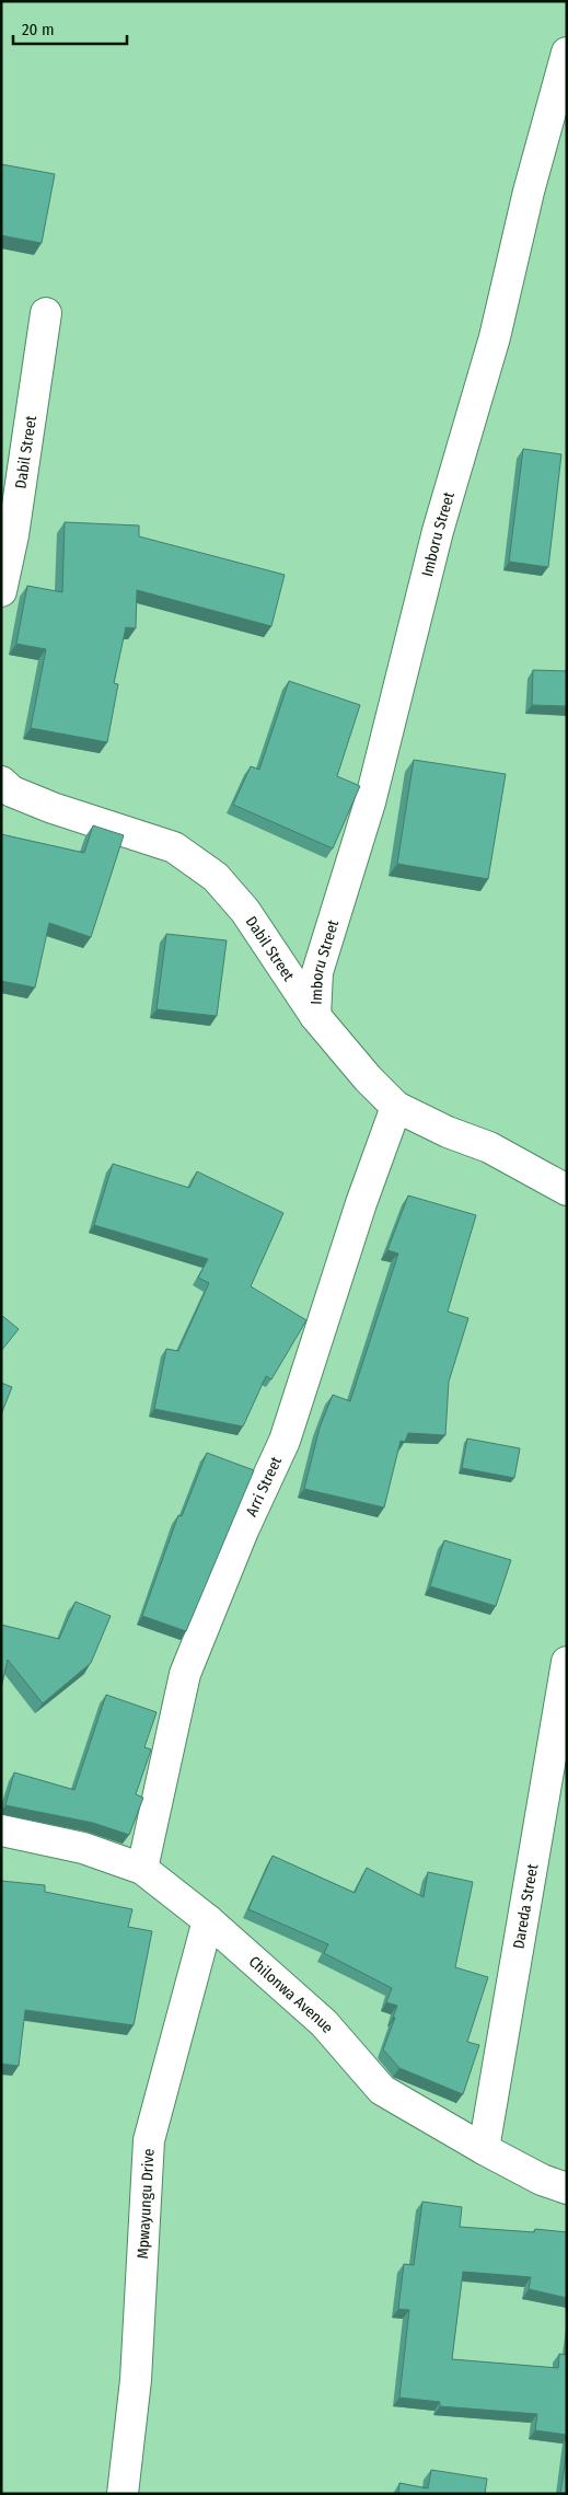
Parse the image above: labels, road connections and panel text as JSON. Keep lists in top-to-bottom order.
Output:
{
  "streets": {
    "street": [
      "Dabil Street",
      "Imboru Street",
      "Arri Street",
      "Dareda Street",
      "Chilonwa Avenue",
      "Mpwayungu Drive"
    ]
  },
  "crossings": [
    ["Dabil Street", "Imboru Street"],
    ["Dabil Street", "Arri Street"],
    ["Arri Street", "Chilonwa Avenue"],
    ["Dareda Street", "Chilonwa Avenue"],
    ["Chilonwa Avenue", "Mpwayungu Drive"]
  ],
  "scale_bar": "20 m"
}
